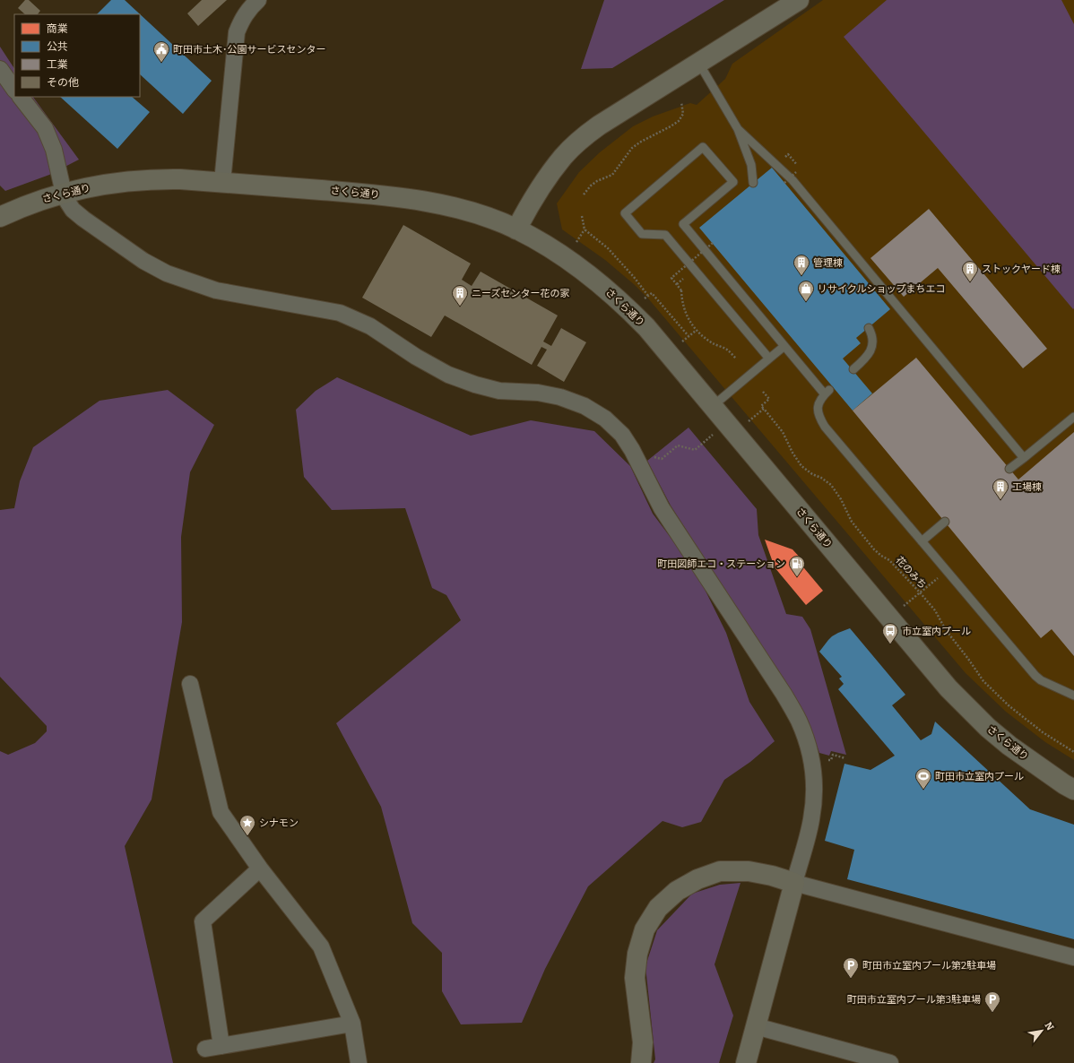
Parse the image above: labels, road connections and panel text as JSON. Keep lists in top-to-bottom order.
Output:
{
  "streets": {
    "street": ["さくら通り"],
    "path": ["花のみち"]
  },
  "places": {
    "public building": ["町田市土木･公園サービスセンター"],
    "building": [
      "管理棟",
      "ストックヤード棟",
      "ニーズセンター花の家",
      "工場棟"
    ],
    "shop": ["リサイクルショップまちエコ"],
    "fuel station": ["町田図師エコ・ステーション"],
    "bus stop": ["市立室内プール"],
    "sports": ["町田市立室内プール"],
    "place": ["シナモン"],
    "parking": ["町田市立室内プール第2駐車場", "町田市立室内プール第3駐車場"]
  },
  "legend": [
    "商業",
    "公共",
    "工業",
    "その他"
  ],
  "north": "top right"
}
